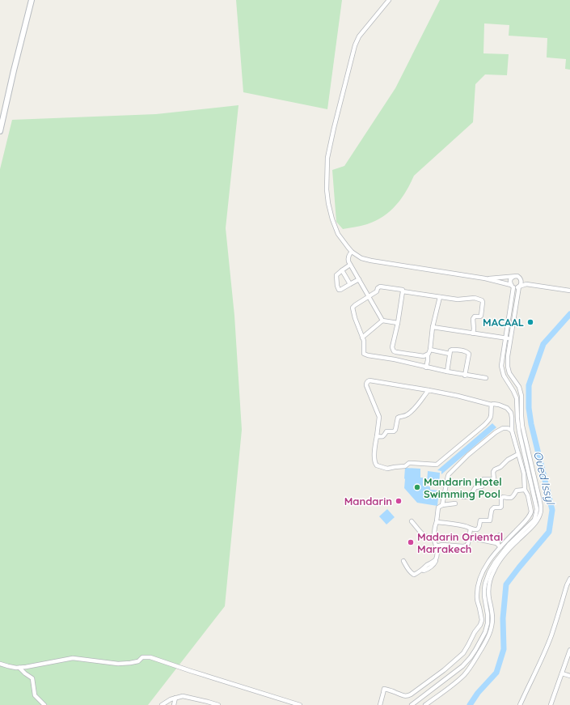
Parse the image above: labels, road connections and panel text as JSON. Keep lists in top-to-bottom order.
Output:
{
  "water": ["Oued Issyl"],
  "places": [
    "MACAAL",
    "Mandarin Hotel Swimming Pool",
    "Mandarin",
    "Madarin Oriental Marrakech"
  ]
}
